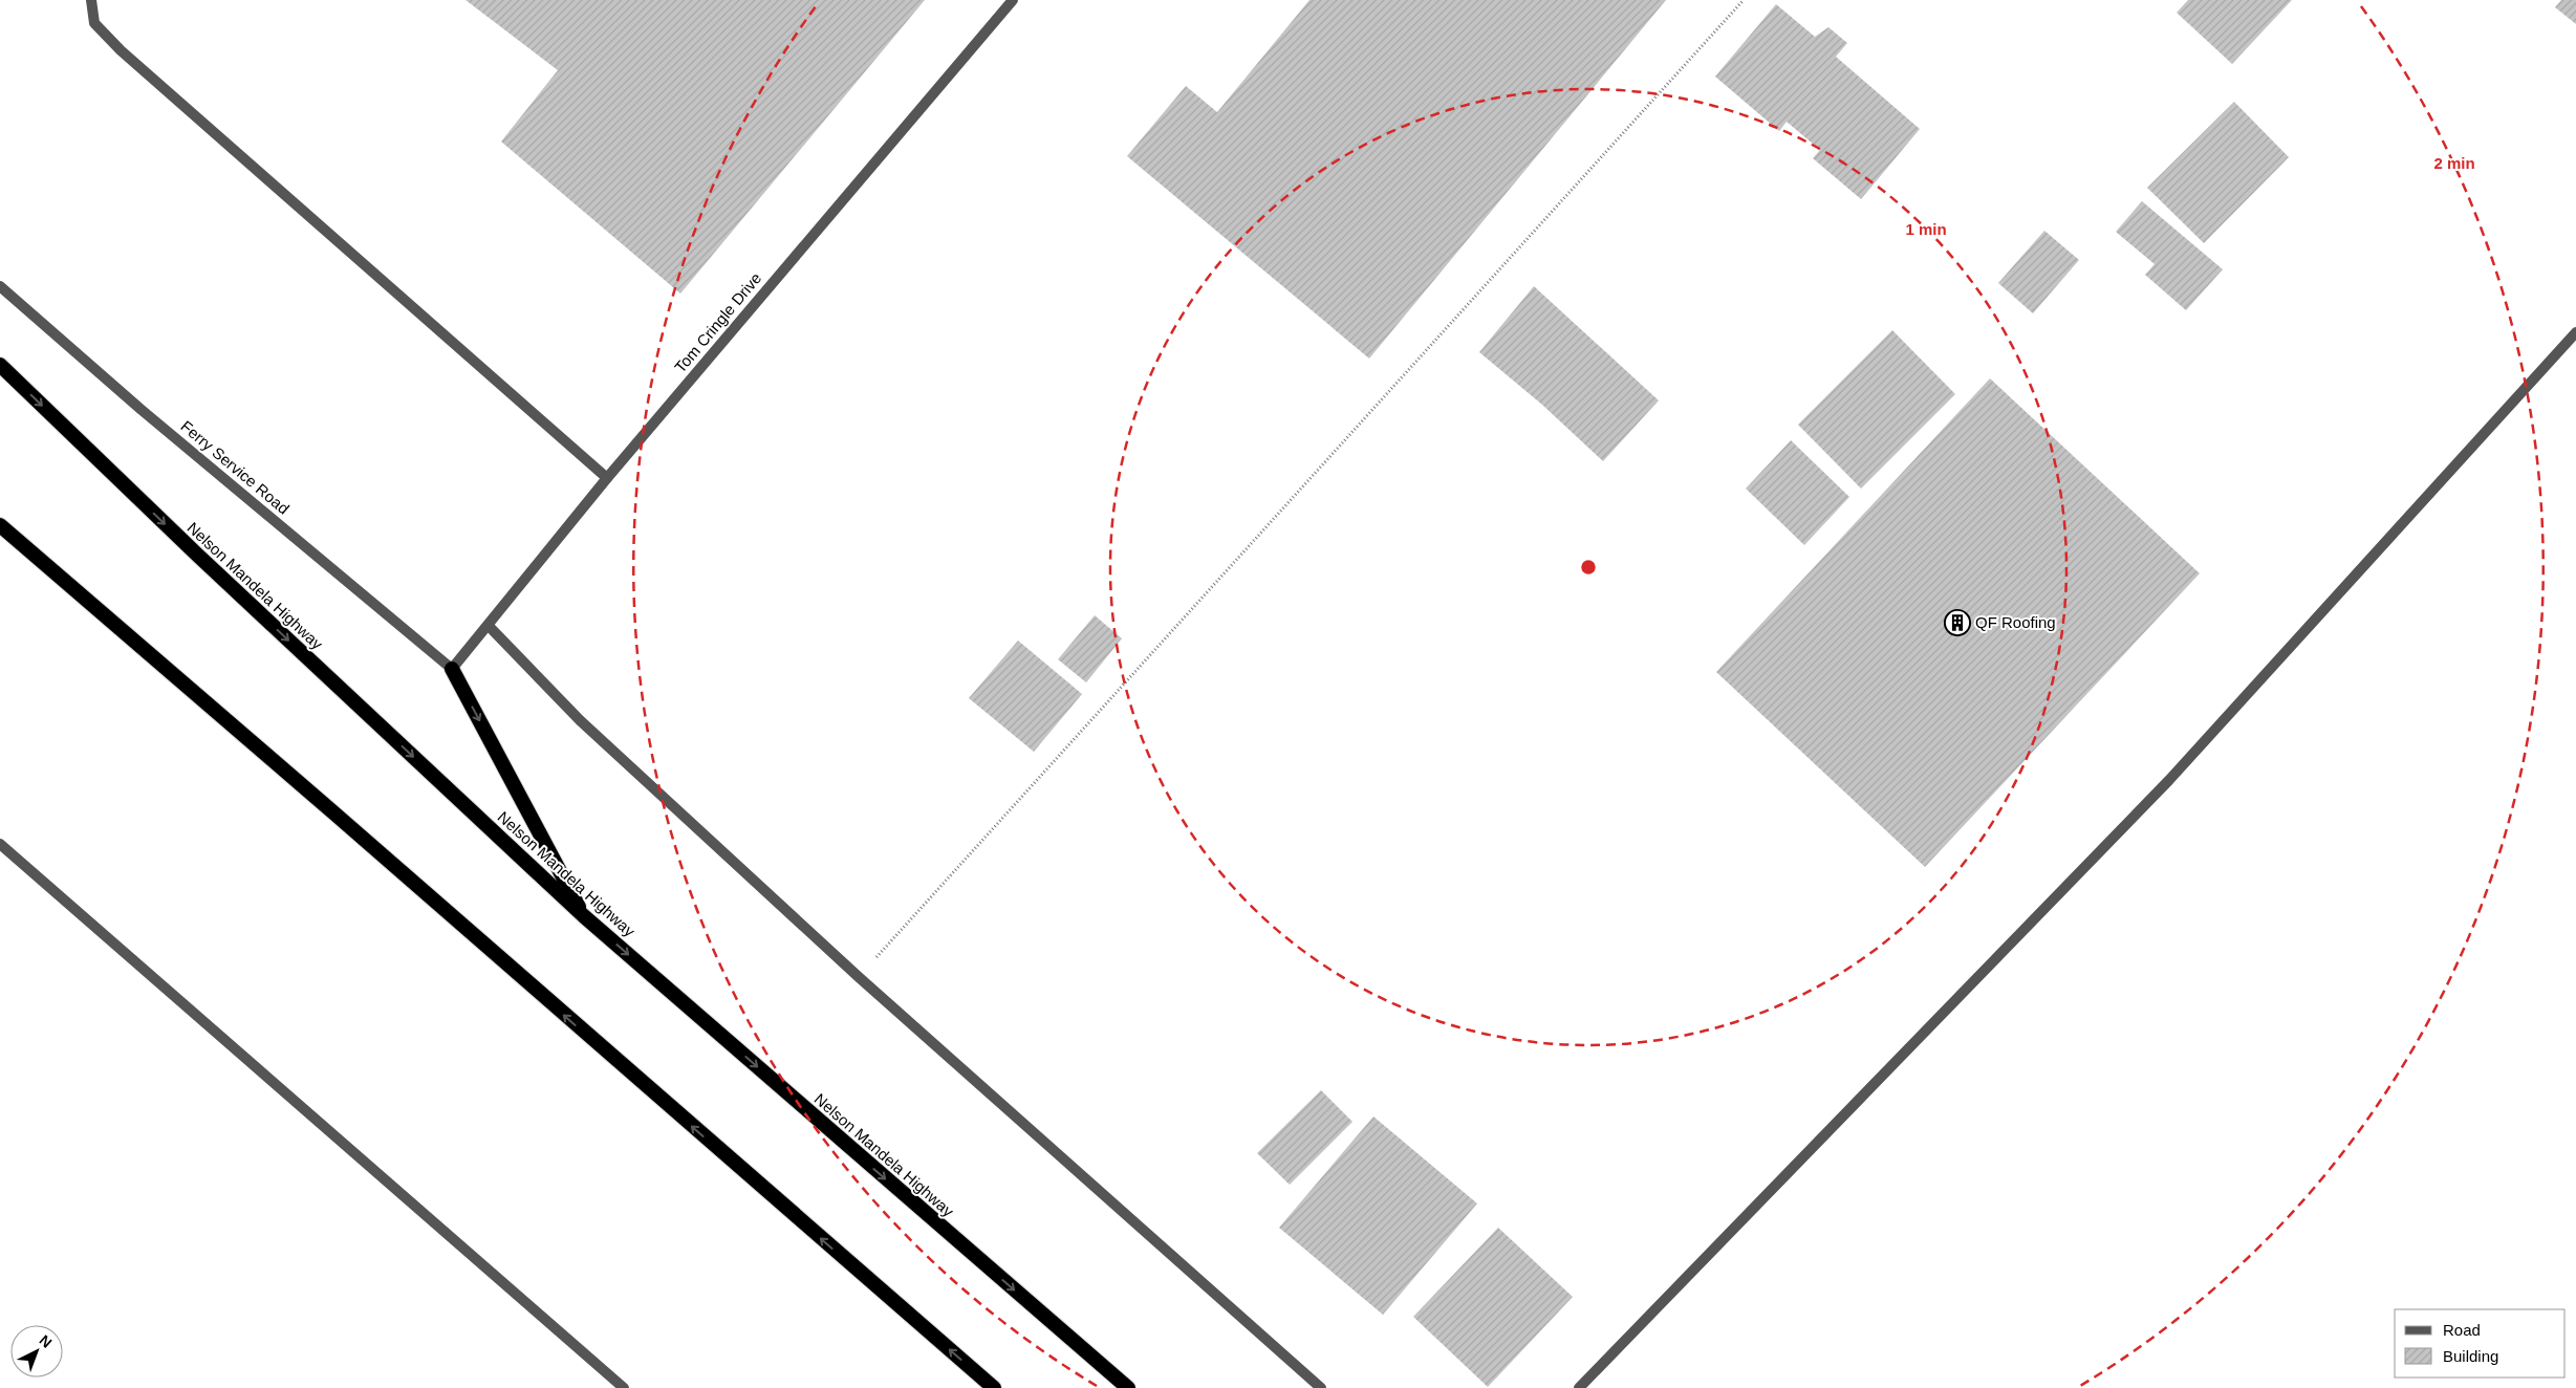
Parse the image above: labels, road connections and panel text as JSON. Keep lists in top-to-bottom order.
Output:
{
  "streets": {
    "highway": ["Nelson Mandela Highway"],
    "street": ["Tom Cringle Drive", "Ferry Service Road"]
  },
  "crossings": [
    ["Tom Cringle Drive", "Ferry Service Road"]
  ],
  "places": {
    "building": ["QF Roofing"]
  },
  "legend": ["Road", "Building"],
  "north": "top right",
  "rings": ["2 min", "1 min"]
}
